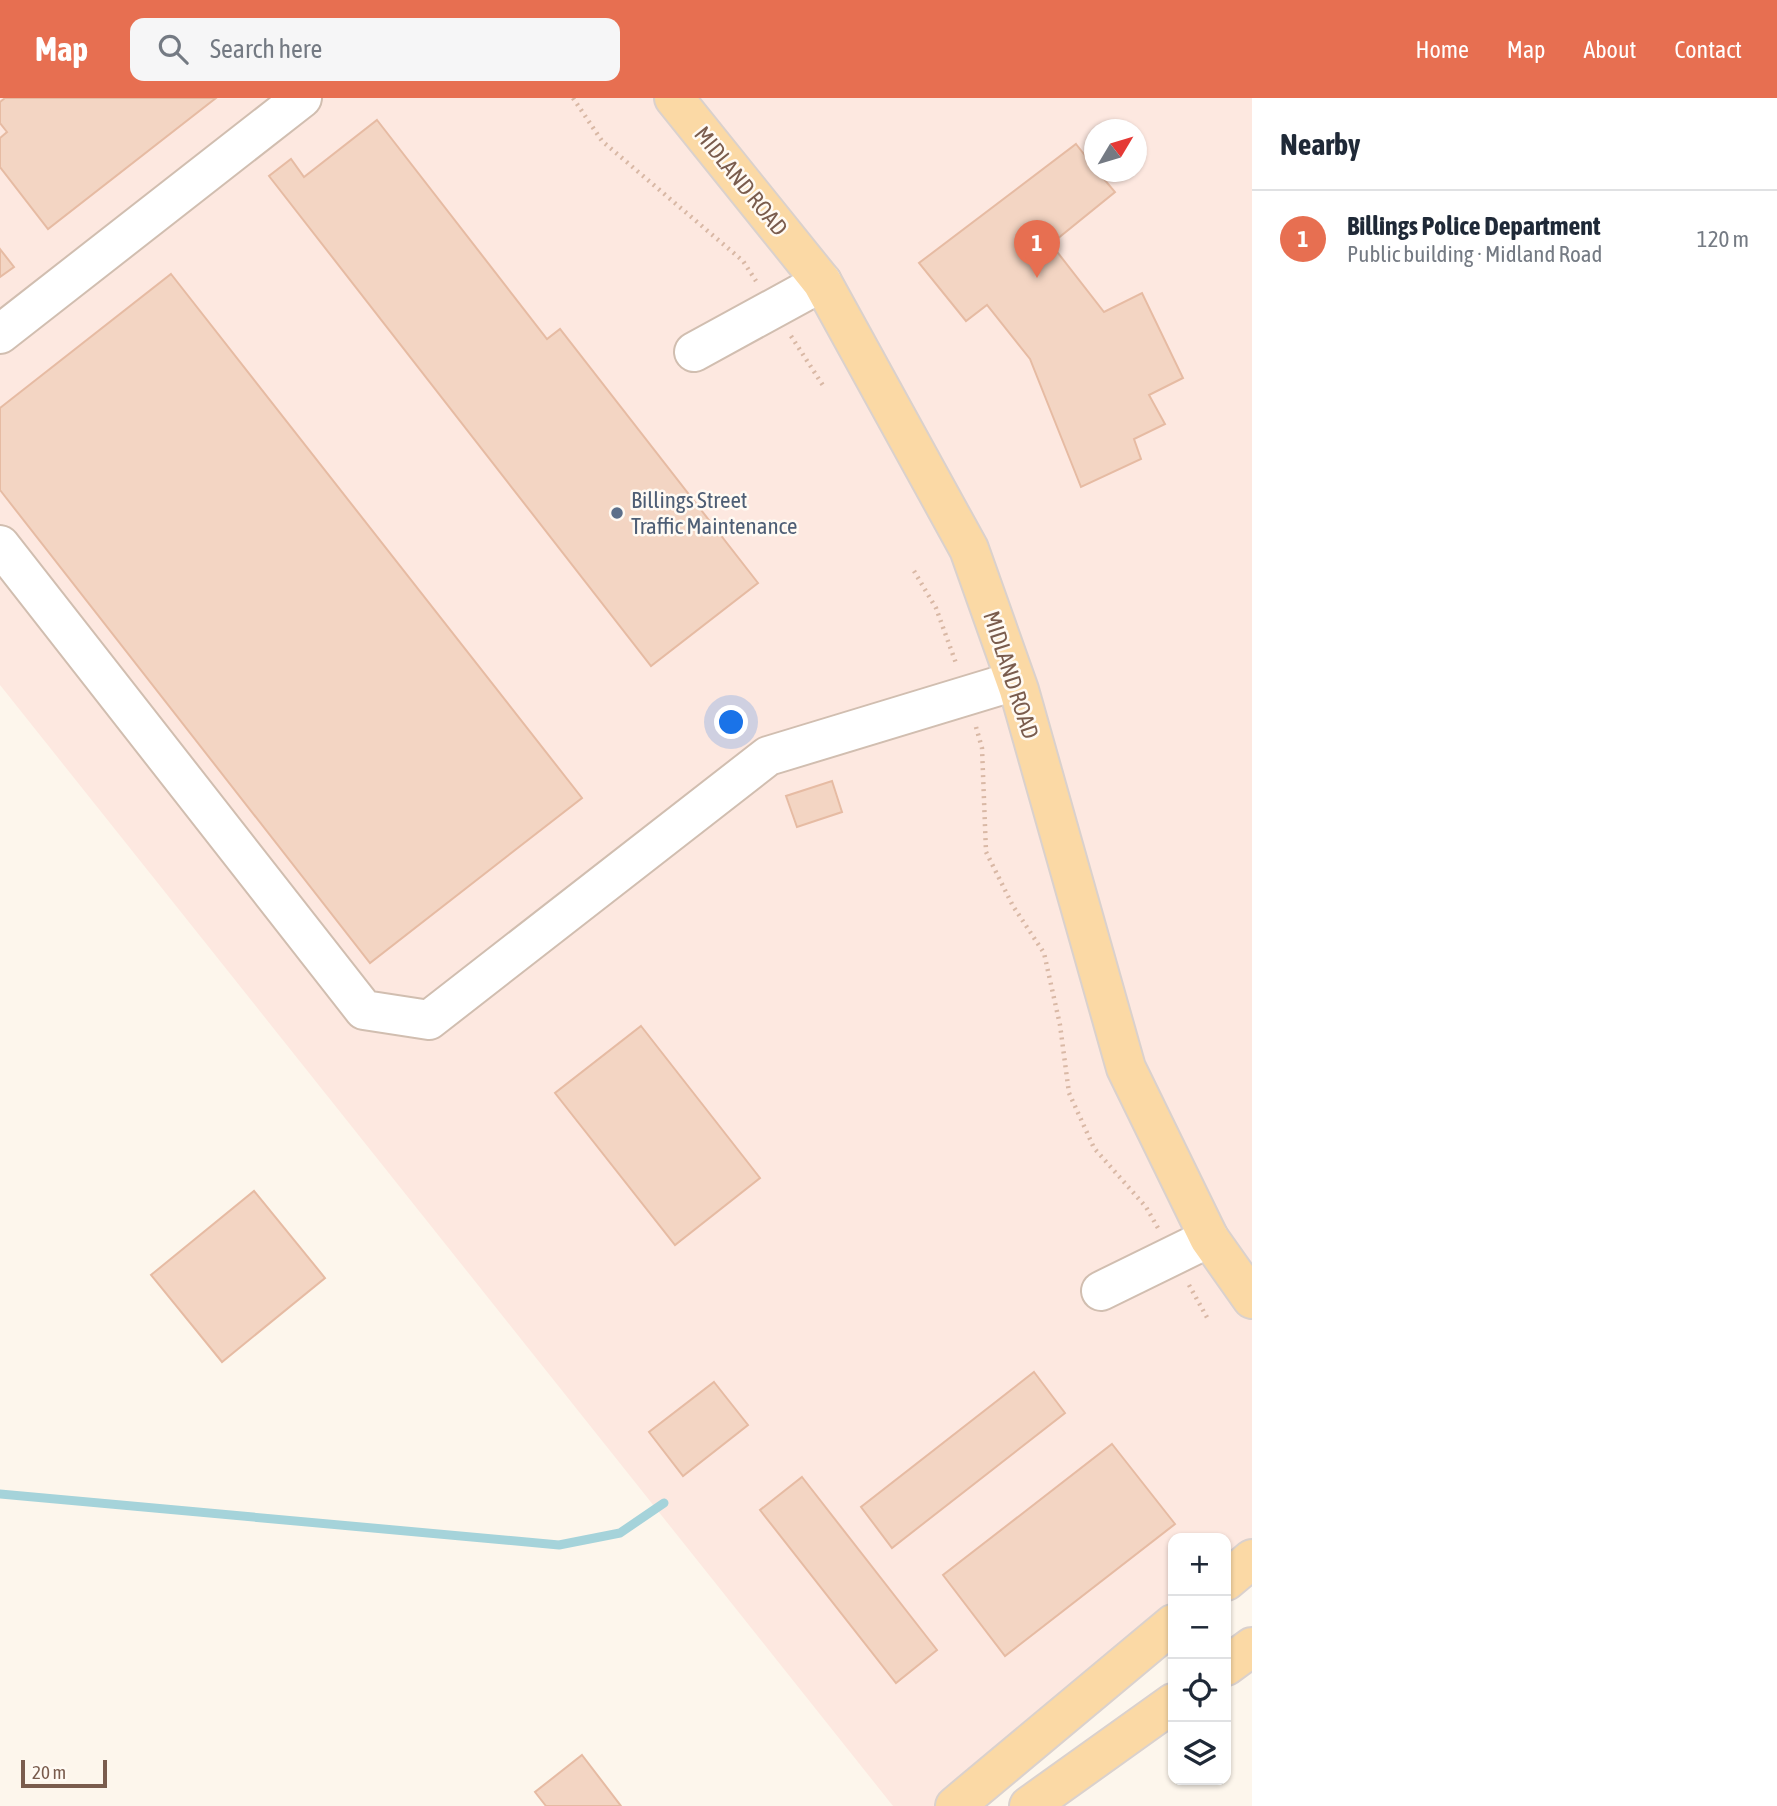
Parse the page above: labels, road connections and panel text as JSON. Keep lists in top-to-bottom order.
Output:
{
  "streets": {
    "main road": ["MIDLAND ROAD"]
  },
  "places": ["Billings Street Traffic Maintenance"],
  "scale_bar": "20 m",
  "north": "top right",
  "page": {
    "header": "Map",
    "search": "Search here",
    "nav": [
      "Home",
      "Map",
      "About",
      "Contact"
    ],
    "heading": "Nearby",
    "list": [
      {
        "mark": "1",
        "name": "Billings Police Department",
        "note": "Public building · Midland Road",
        "value": "120 m"
      }
    ],
    "pins": "1",
    "map_buttons": ["+", "−"],
    "scale": "20 m"
  }
}
